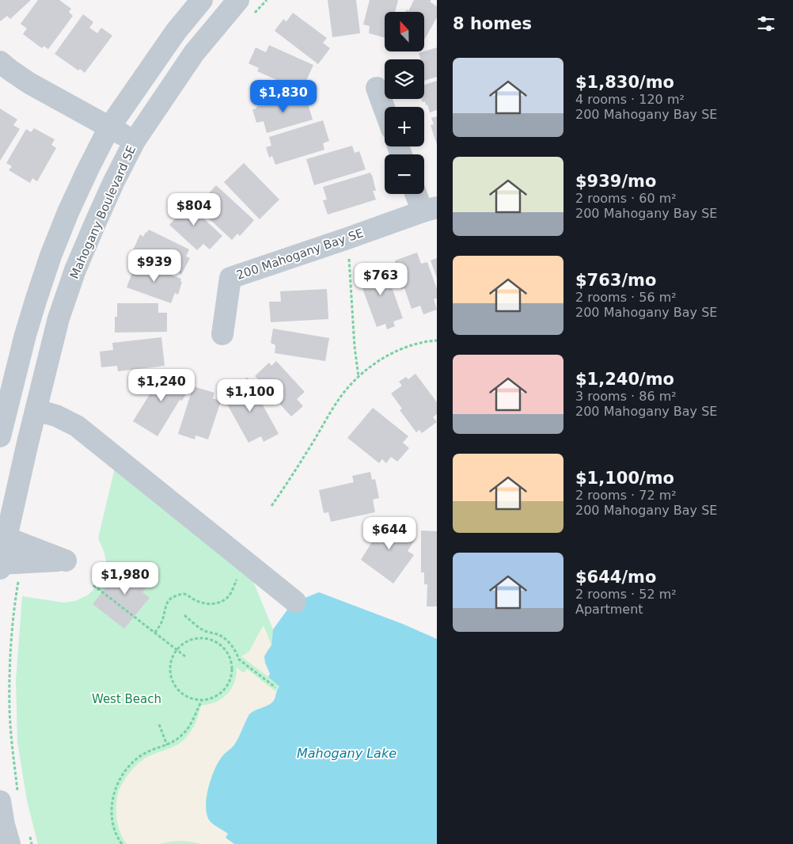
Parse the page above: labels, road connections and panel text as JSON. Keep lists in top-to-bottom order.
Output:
{
  "streets": {
    "street": ["Mahogany Boulevard SE", "200 Mahogany Bay SE"]
  },
  "water": ["Mahogany Lake"],
  "parks": ["West Beach"],
  "north": "top",
  "page": {
    "heading": "8 homes",
    "map_buttons": ["+", "−"],
    "list": [
      {
        "name": "$1,830/mo",
        "note": "4 rooms · 120 m² · 200 Mahogany Bay SE"
      },
      {
        "name": "$939/mo",
        "note": "2 rooms · 60 m² · 200 Mahogany Bay SE"
      },
      {
        "name": "$763/mo",
        "note": "2 rooms · 56 m² · 200 Mahogany Bay SE"
      },
      {
        "name": "$1,240/mo",
        "note": "3 rooms · 86 m² · 200 Mahogany Bay SE"
      },
      {
        "name": "$1,100/mo",
        "note": "2 rooms · 72 m² · 200 Mahogany Bay SE"
      },
      {
        "name": "$644/mo",
        "note": "2 rooms · 52 m² · Apartment"
      }
    ],
    "price": [
      "$1,830",
      "$804",
      "$939",
      "$763",
      "$1,240",
      "$1,100",
      "$644",
      "$1,980"
    ]
  }
}
